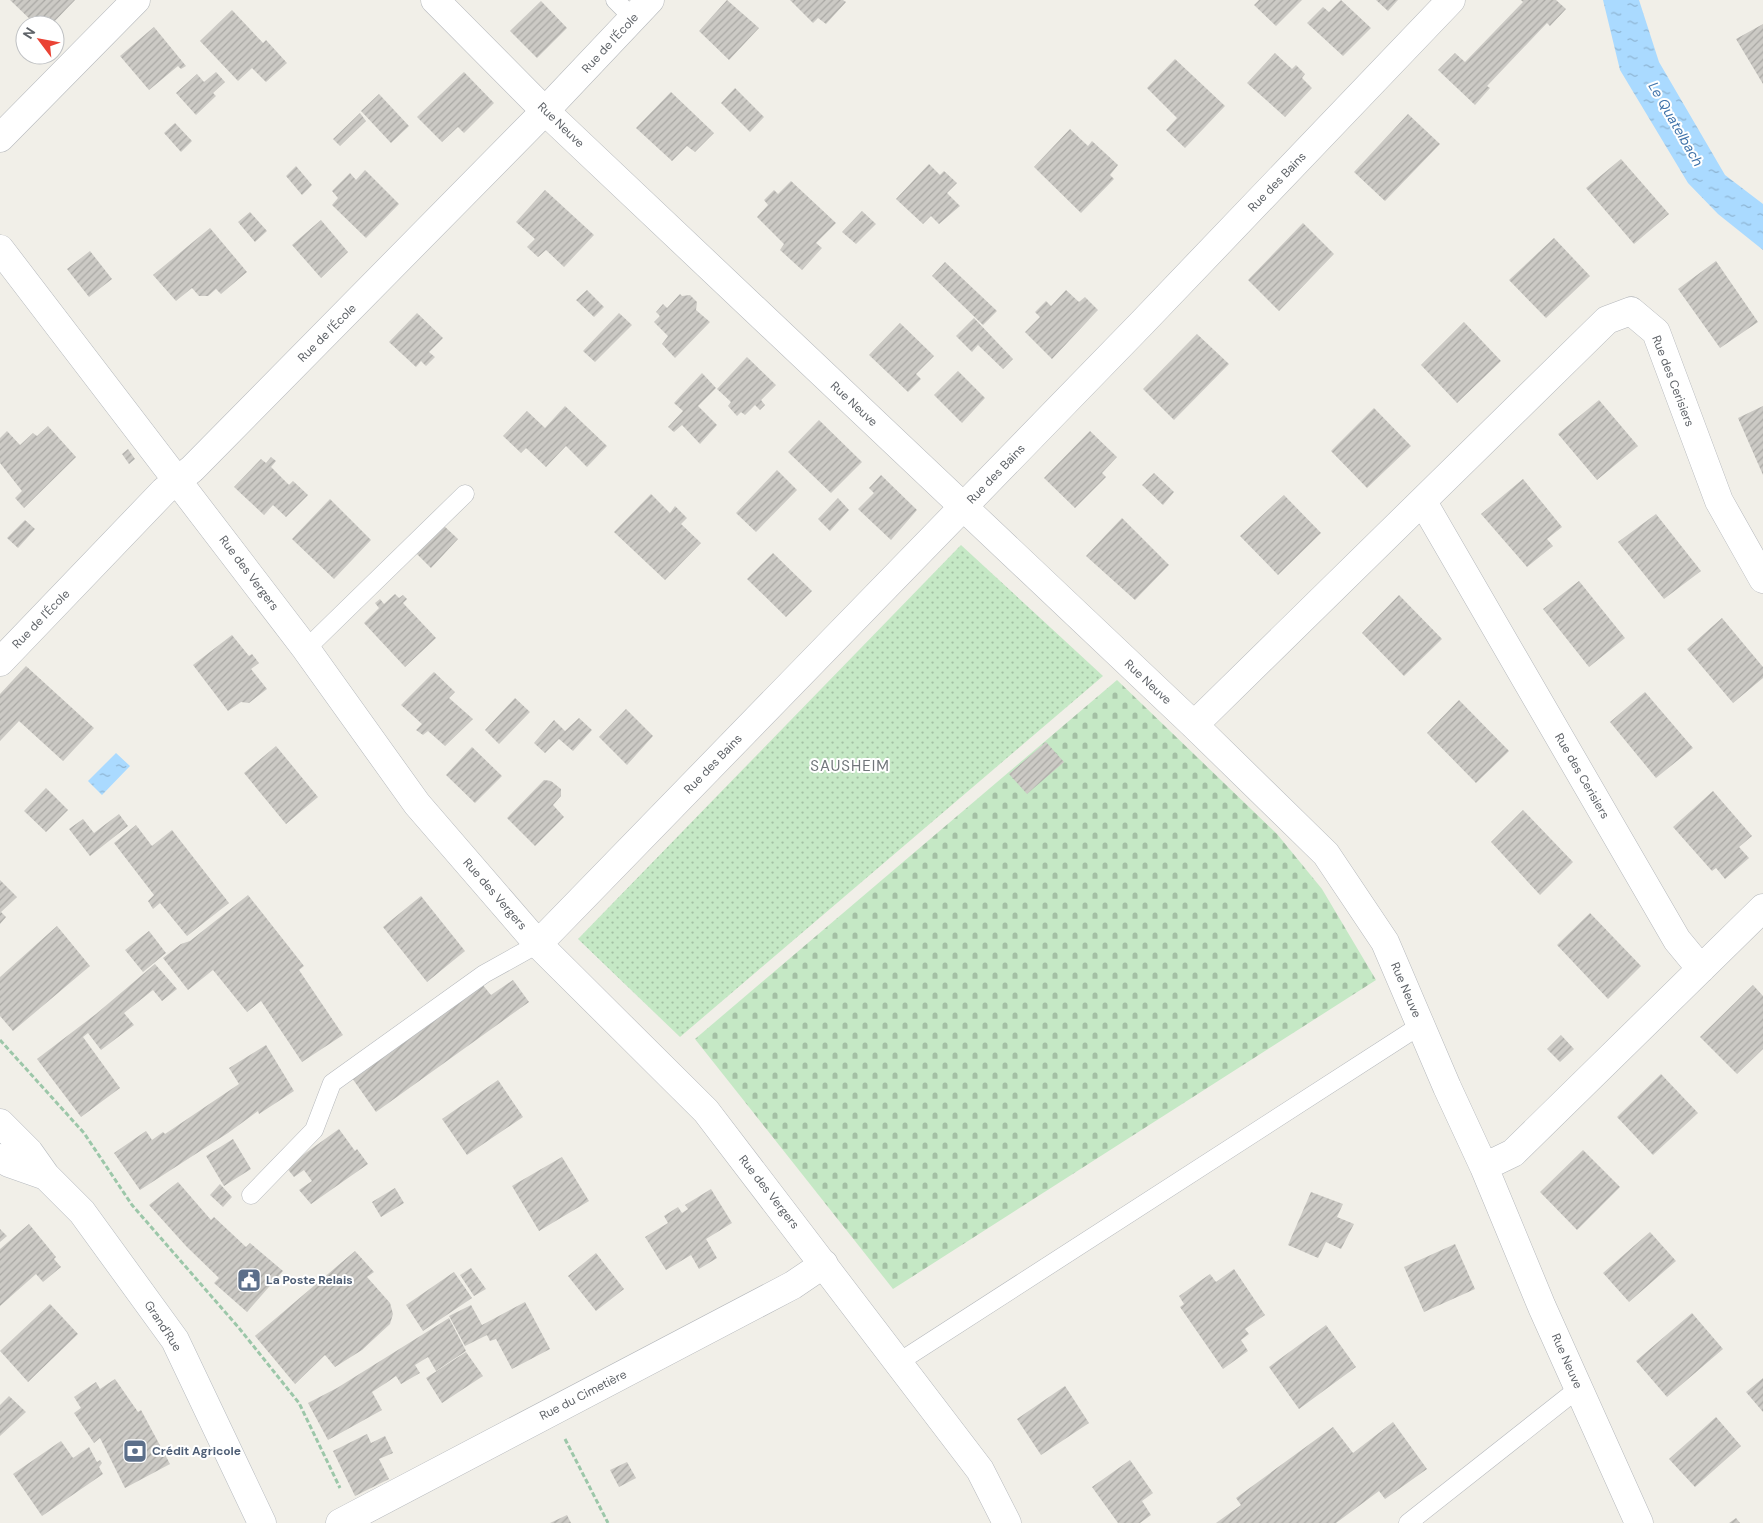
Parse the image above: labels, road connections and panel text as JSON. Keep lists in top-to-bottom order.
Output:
{
  "streets": {
    "street": [
      "Rue de l'École",
      "Rue Neuve",
      "Rue des Bains",
      "Rue des Cerisiers",
      "Rue des Vergers",
      "Grand'Rue",
      "Rue du Cimetière"
    ]
  },
  "crossings": [
    ["Rue de l'École", "Rue Neuve"],
    ["Rue de l'École", "Rue des Vergers"],
    ["Rue Neuve", "Rue des Bains"],
    ["Rue Neuve", "Rue des Cerisiers"],
    ["Rue des Bains", "Rue des Vergers"],
    ["Rue des Vergers", "Rue du Cimetière"]
  ],
  "districts": ["SAUSHEIM"],
  "water": ["Le Quatelbach"],
  "places": {
    "public building": ["La Poste Relais"],
    "bank": ["Crédit Agricole"]
  },
  "north": "top left"
}
